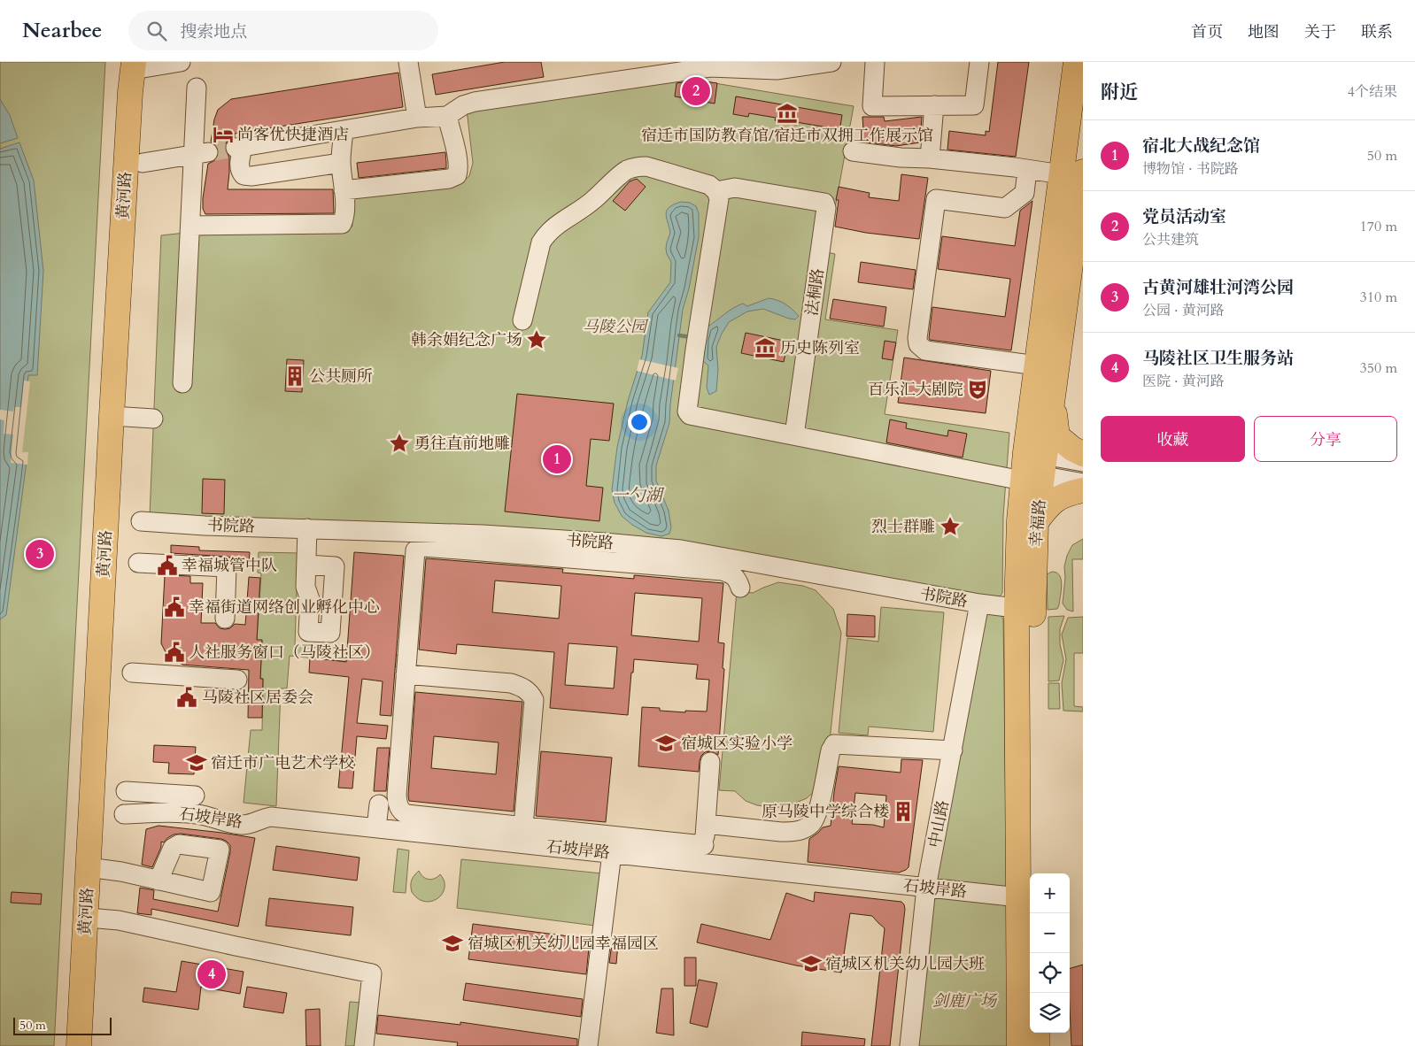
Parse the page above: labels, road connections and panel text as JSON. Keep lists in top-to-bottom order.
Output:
{
  "streets": {
    "main road": ["黄河路", "幸福路"],
    "street": [
      "法桐路",
      "书院路",
      "石坡岸路",
      "中山路"
    ]
  },
  "crossings": [
    ["幸福路", "书院路"],
    ["幸福路", "石坡岸路"],
    ["书院路", "中山路"],
    ["石坡岸路", "中山路"]
  ],
  "water": ["一勺湖"],
  "parks": ["马陵公园", "剑鹿广场"],
  "places": {
    "museum": ["宿迁市国防教育馆/宿迁市双拥工作展示馆", "历史陈列室"],
    "hotel": ["尚客优快捷酒店"],
    "place": ["韩余娟纪念广场", "勇往直前地雕", "烈士群雕"],
    "building": ["公共厕所", "原马陵中学综合楼"],
    "theatre": ["百乐汇大剧院"],
    "public building": [
      "幸福城管中队",
      "幸福街道网络创业孵化中心",
      "人社服务窗口（马陵社区）",
      "马陵社区居委会"
    ],
    "school or university": [
      "宿城区实验小学",
      "宿迁市广电艺术学校",
      "宿城区机关幼儿园幸福园区",
      "宿城区机关幼儿园大班"
    ]
  },
  "scale_bar": "50 m",
  "page": {
    "header": "Nearbee",
    "search": "搜索地点",
    "nav": [
      "首页",
      "地图",
      "关于",
      "联系"
    ],
    "heading": ["附近", "4个结果"],
    "pins": [
      "2",
      "1",
      "3",
      "4"
    ],
    "list": [
      {
        "mark": "1",
        "name": "宿北大战纪念馆",
        "note": "博物馆 · 书院路",
        "value": "50 m"
      },
      {
        "mark": "2",
        "name": "党员活动室",
        "note": "公共建筑",
        "value": "170 m"
      },
      {
        "mark": "3",
        "name": "古黄河雄壮河湾公园",
        "note": "公园 · 黄河路",
        "value": "310 m"
      },
      {
        "mark": "4",
        "name": "马陵社区卫生服务站",
        "note": "医院 · 黄河路",
        "value": "350 m"
      }
    ],
    "buttons": ["收藏", "分享"],
    "map_buttons": ["+", "−"],
    "scale": "50 m"
  }
}
